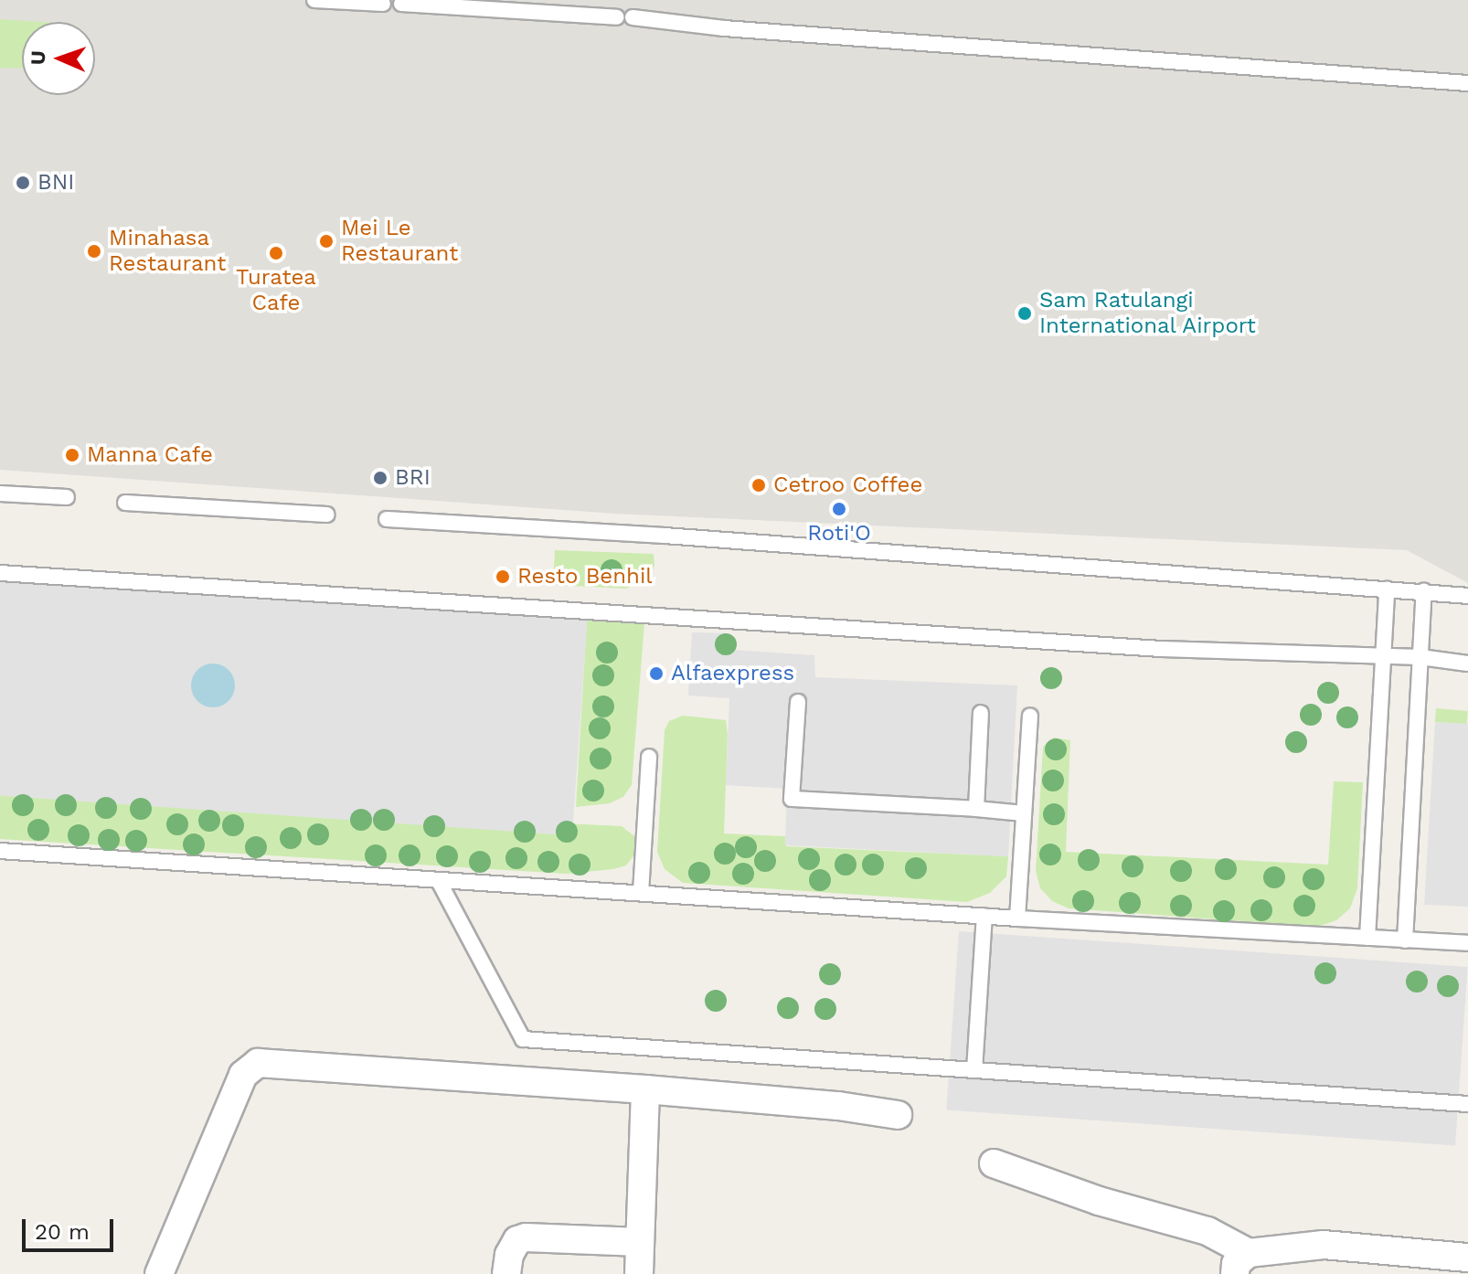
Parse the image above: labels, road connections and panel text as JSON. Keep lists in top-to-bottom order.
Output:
{
  "places": [
    "BNI",
    "Mei Le Restaurant",
    "Minahasa Restaurant",
    "Turatea Cafe",
    "Sam Ratulangi International Airport",
    "Manna Cafe",
    "BRI",
    "Cetroo Coffee",
    "Roti'O",
    "Resto Benhil",
    "Alfaexpress"
  ],
  "scale_bar": "20 m",
  "north": "left"
}
